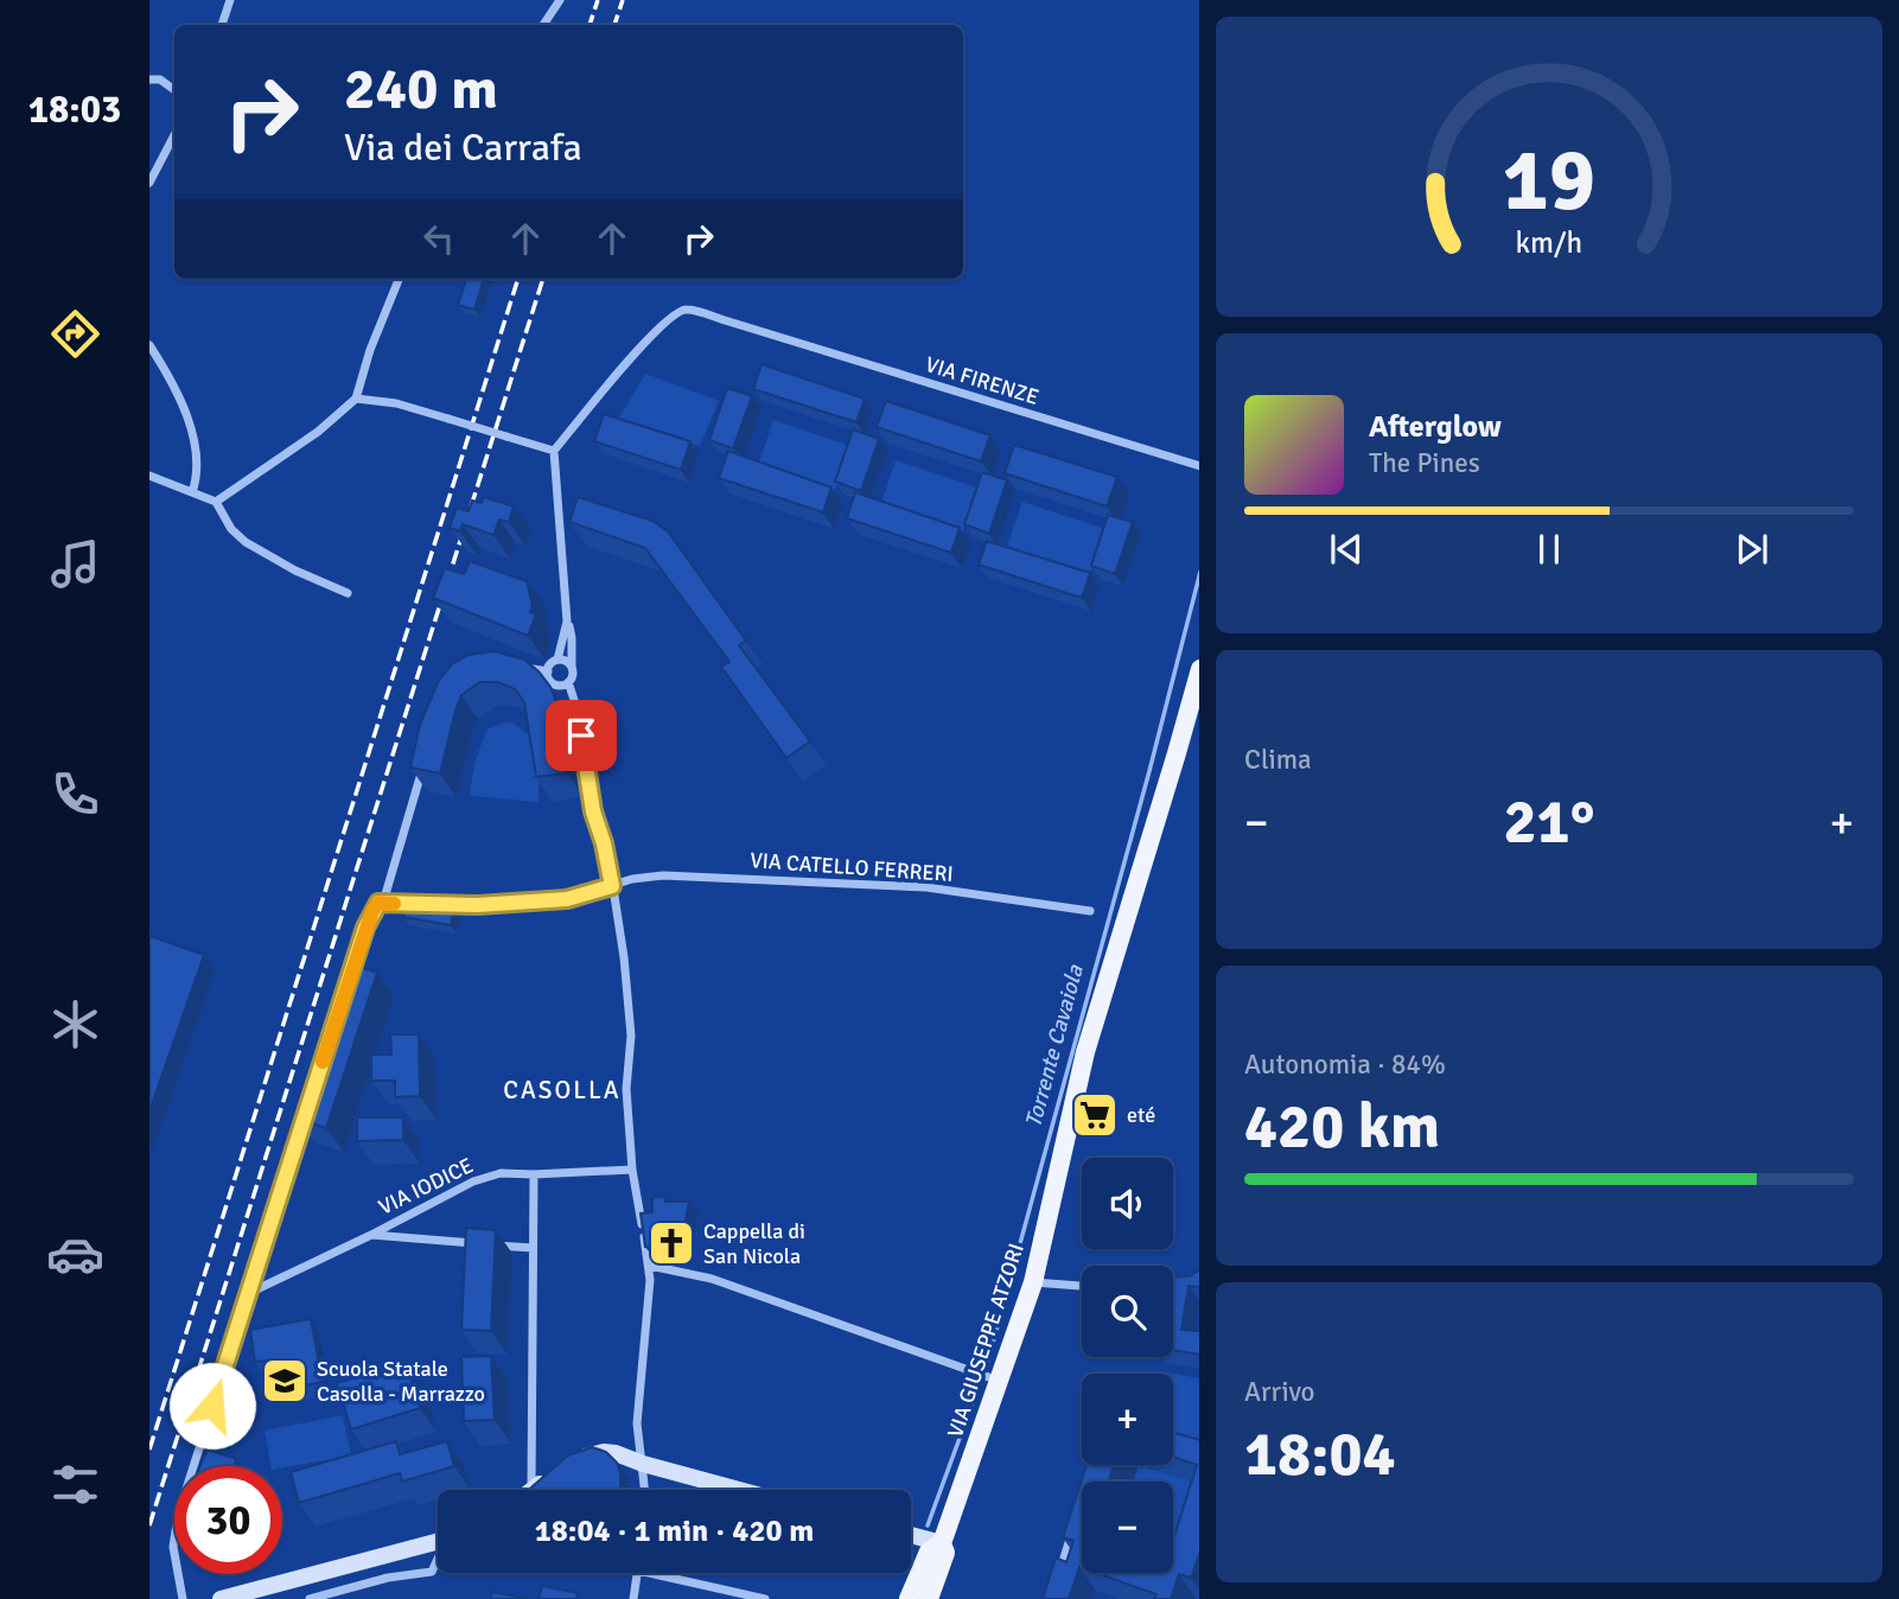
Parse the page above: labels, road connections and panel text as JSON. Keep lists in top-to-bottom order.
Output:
{
  "streets": {
    "main road": ["VIA GIUSEPPE ATZORI"],
    "street": ["VIA FIRENZE", "VIA CATELLO FERRERI", "VIA IODICE"]
  },
  "districts": ["CASOLLA"],
  "water": ["Torrente Cavaiola"],
  "places": {
    "supermarket": ["eté"],
    "church": ["Cappella di San Nicola"],
    "school or university": ["Scuola Statale Casolla - Marrazzo"]
  },
  "page": {
    "tabs": "18:03",
    "turn": ["240 m", "Via dei Carrafa"],
    "song": ["Afterglow", "The Pines"],
    "tile": [
      "Clima",
      ["Autonomia · 84%", "420 km"],
      ["Arrivo", "18:04"]
    ],
    "heat": ["−", "21°", "+"],
    "map_buttons": ["+", "−"],
    "limit": "30",
    "trip": "18:04 · 1 min · 420 m",
    "gauge": ["19", "km/h"]
  }
}
